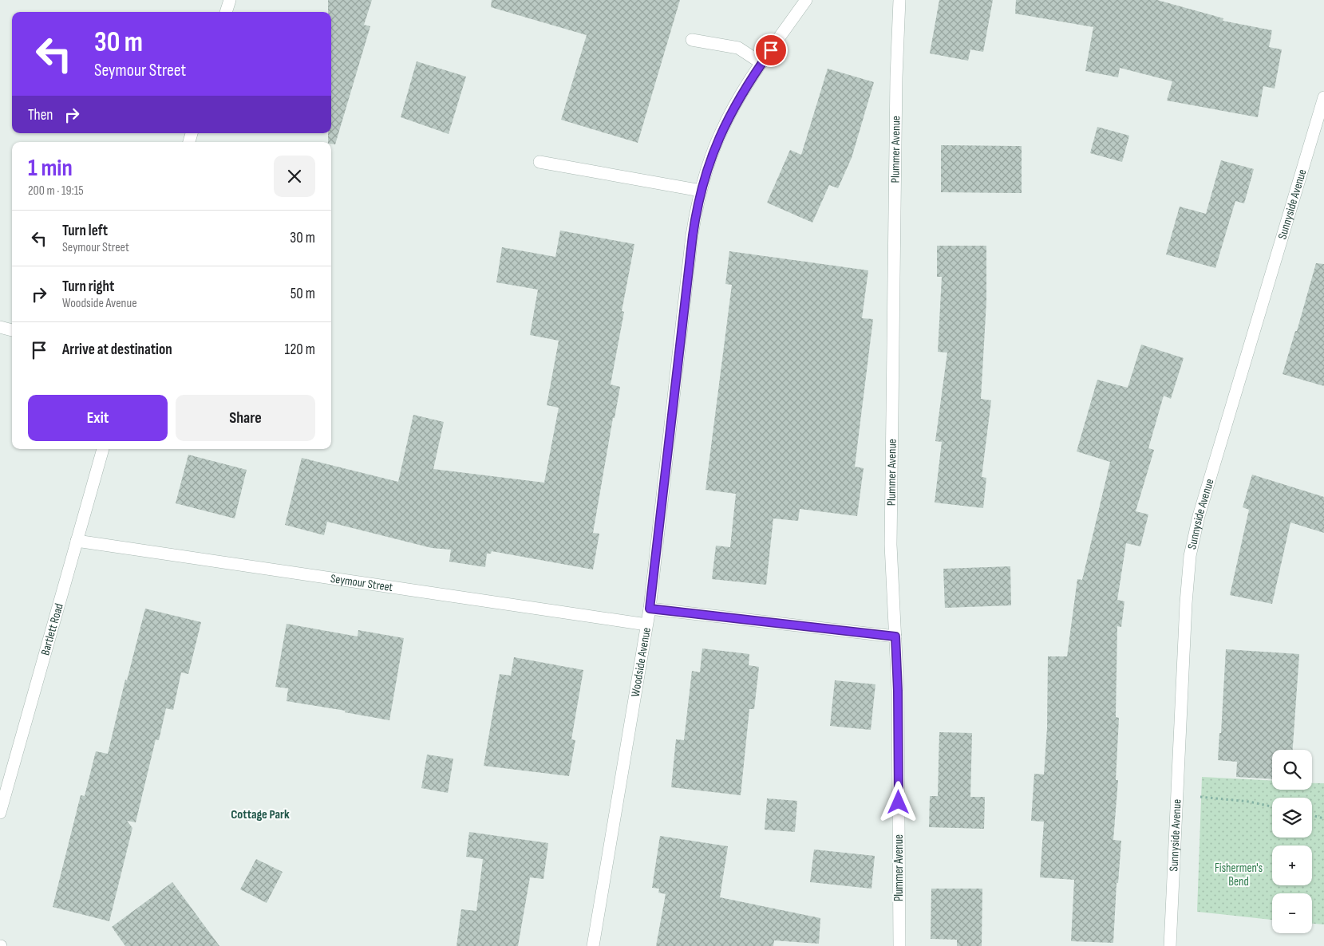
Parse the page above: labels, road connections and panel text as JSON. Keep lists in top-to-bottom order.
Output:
{
  "streets": {
    "street": [
      "Plummer Avenue",
      "Sunnyside Avenue",
      "Seymour Street",
      "Bartlett Road",
      "Woodside Avenue"
    ]
  },
  "crossings": [
    ["Seymour Street", "Bartlett Road"],
    ["Seymour Street", "Woodside Avenue"]
  ],
  "districts": ["Cottage Park"],
  "parks": ["Fishermen's Bend"],
  "page": {
    "turn": ["30 m", "Seymour Street"],
    "then": "Then",
    "heading": ["1 min", "200 m · 19:15"],
    "list": [
      {
        "name": "Turn left",
        "note": "Seymour Street",
        "value": "30 m"
      },
      {
        "name": "Turn right",
        "note": "Woodside Avenue",
        "value": "50 m"
      },
      {
        "name": "Arrive at destination",
        "value": "120 m"
      }
    ],
    "buttons": ["Exit", "Share"],
    "map_buttons": ["+", "−"]
  }
}
